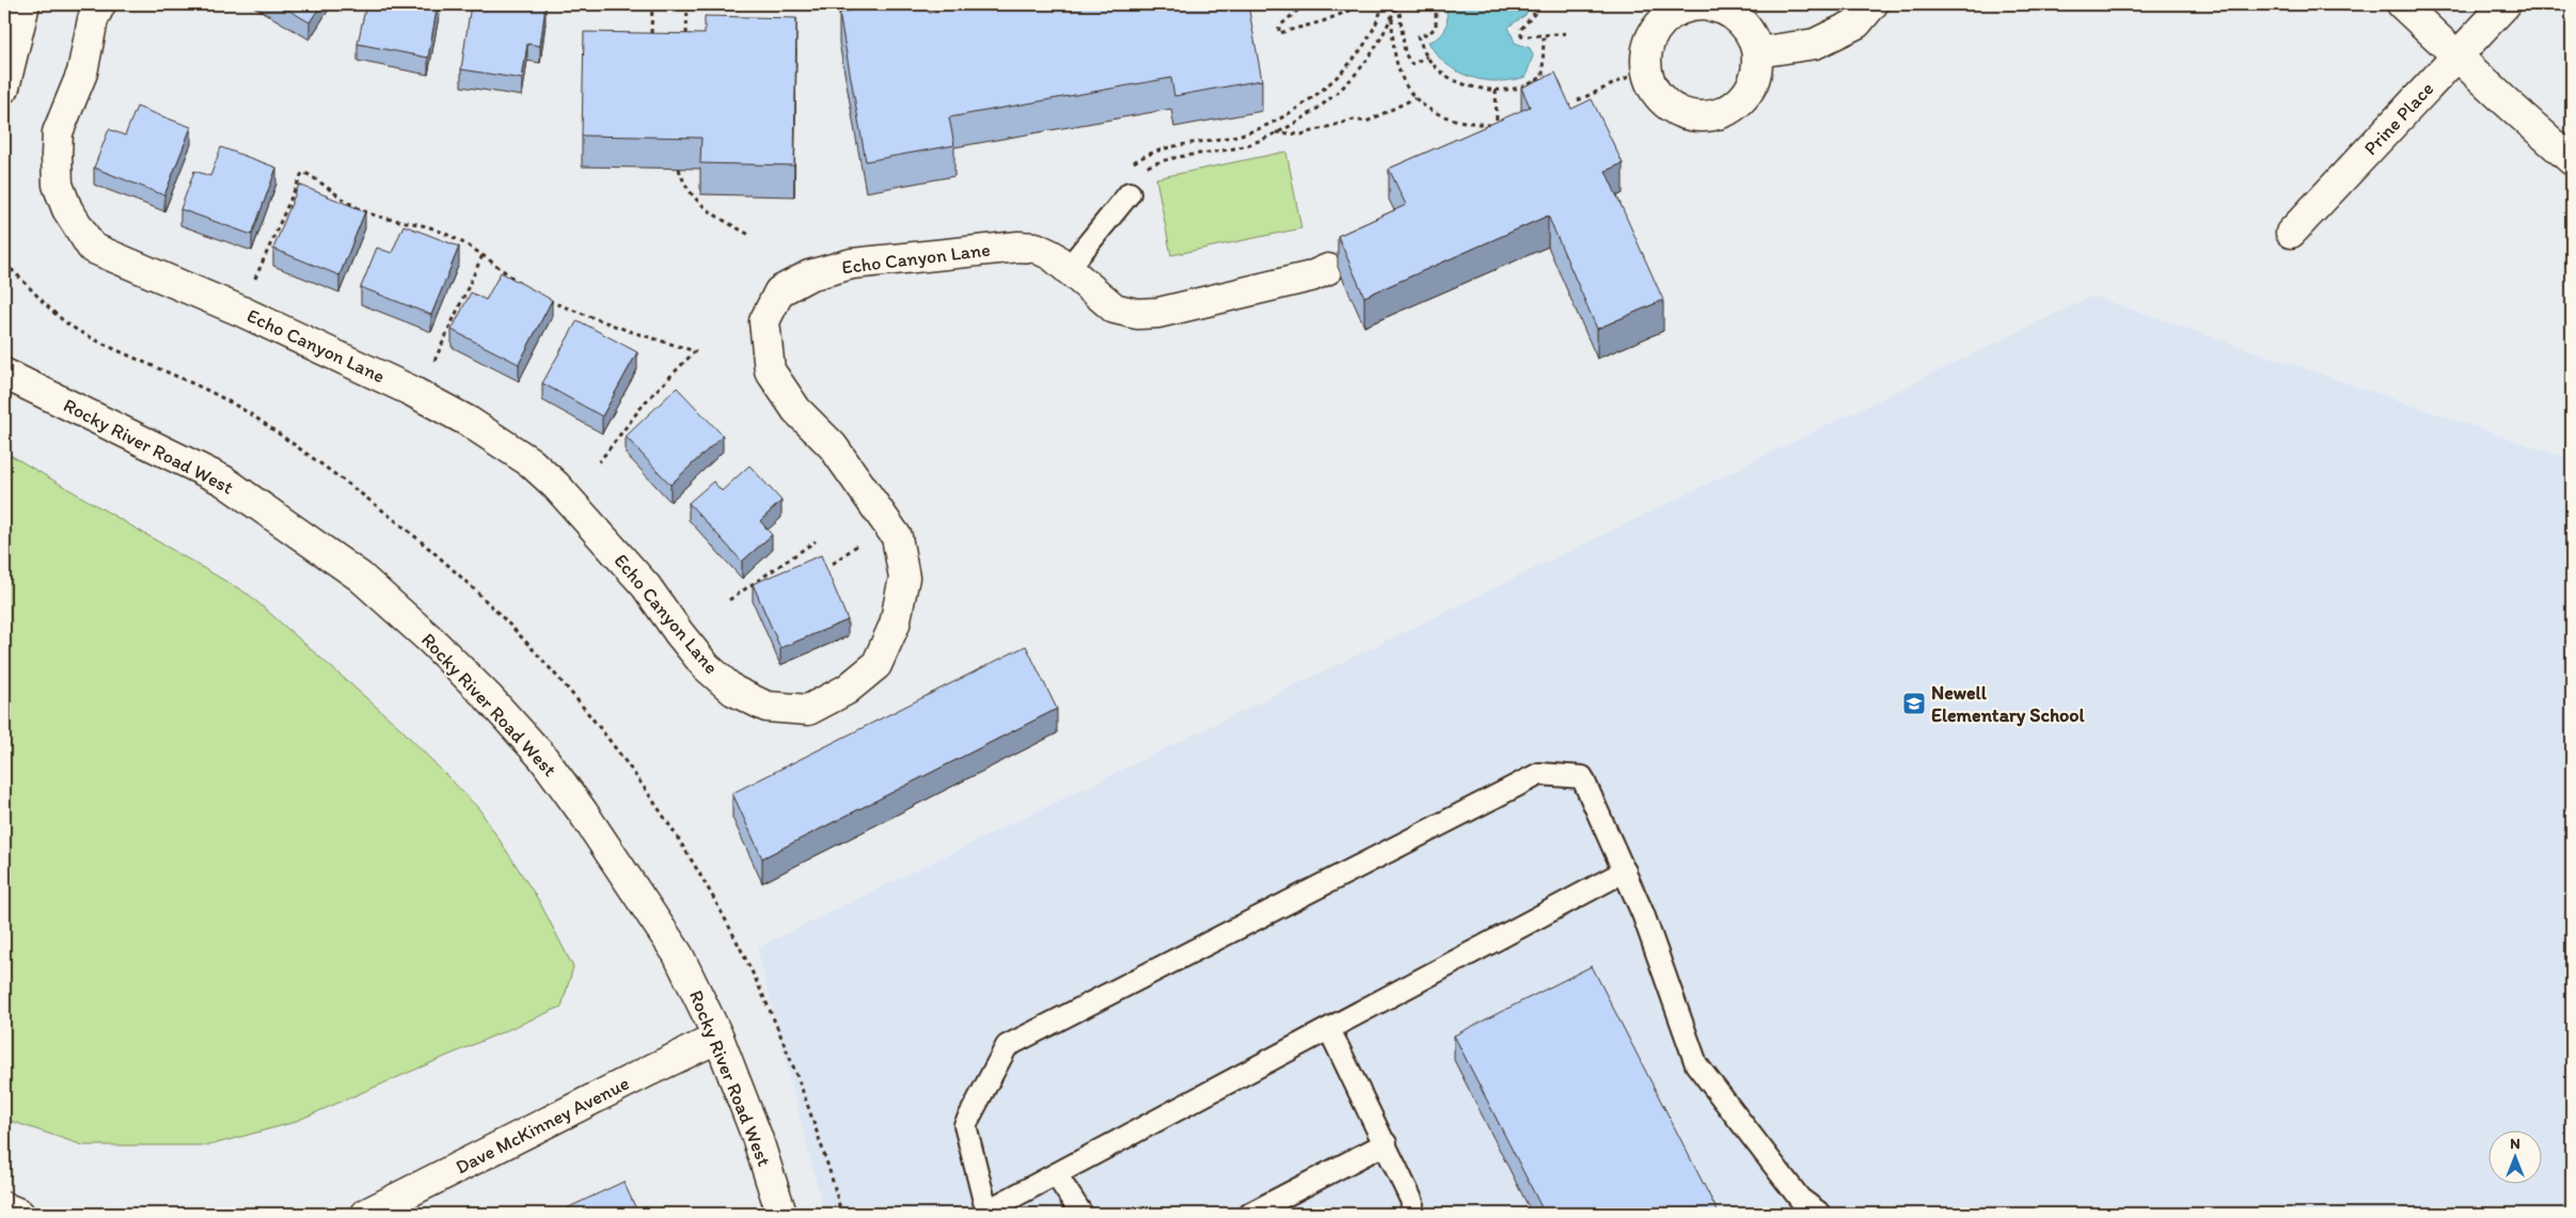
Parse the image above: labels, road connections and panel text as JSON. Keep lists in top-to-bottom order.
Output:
{
  "streets": {
    "street": [
      "Prine Place",
      "Echo Canyon Lane",
      "Rocky River Road West",
      "Dave McKinney Avenue"
    ]
  },
  "crossings": [
    ["Rocky River Road West", "Dave McKinney Avenue"]
  ],
  "places": {
    "school or university": ["Newell Elementary School"]
  },
  "north": "top"
}
